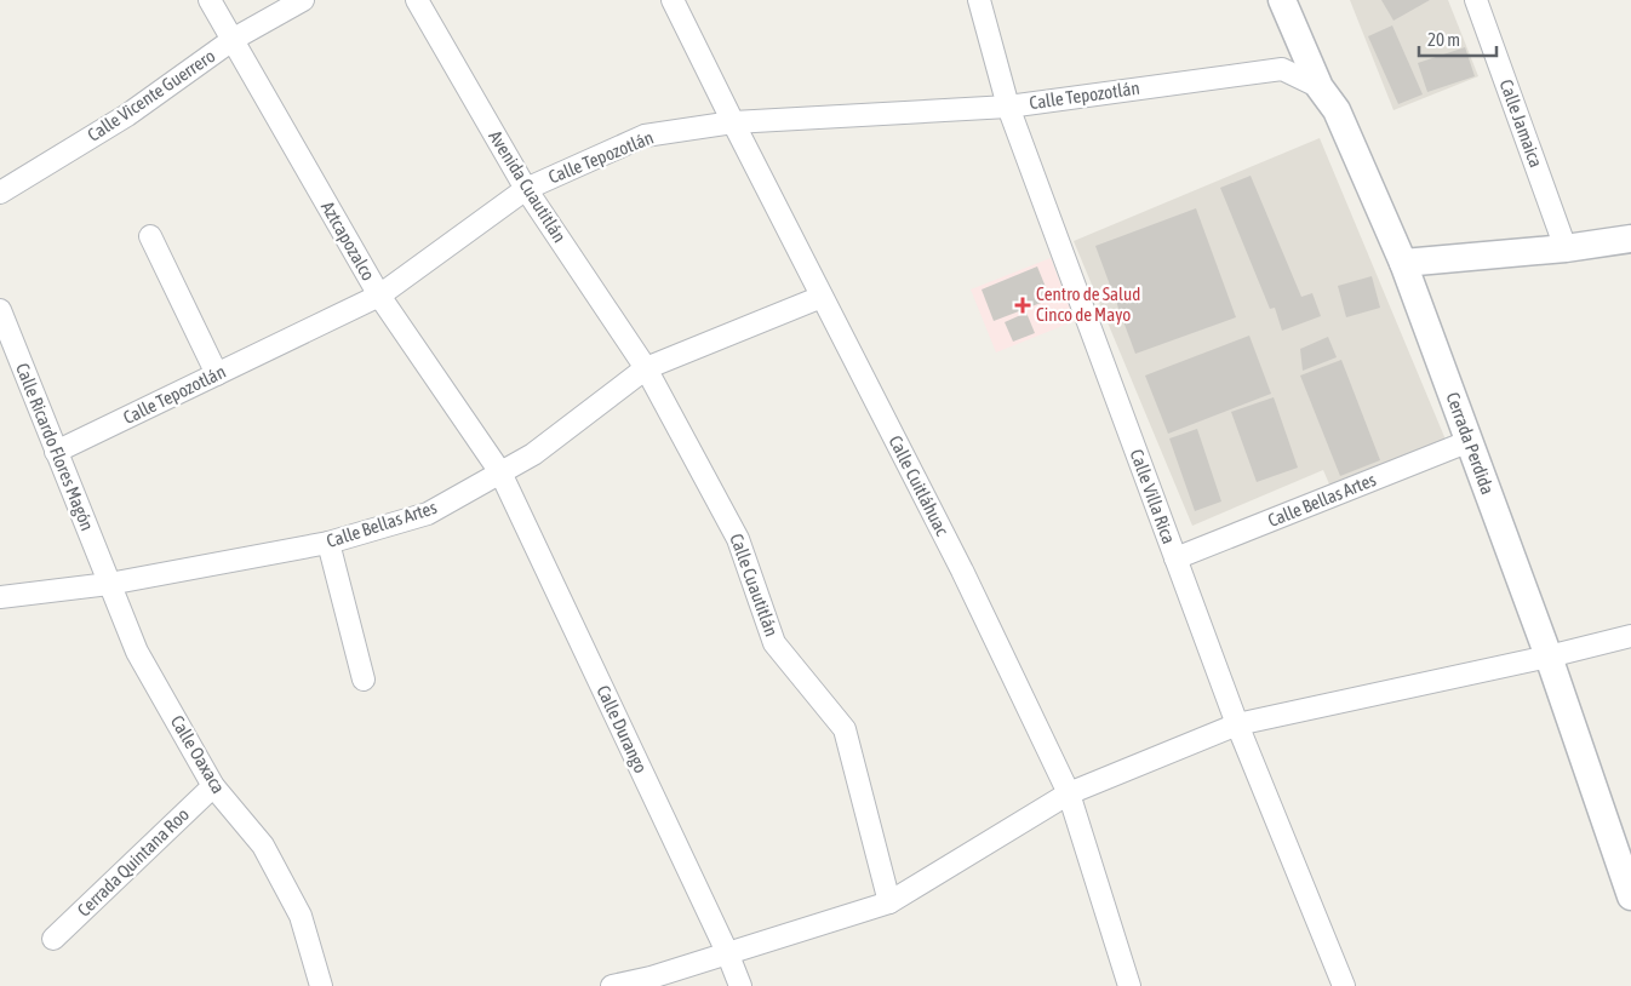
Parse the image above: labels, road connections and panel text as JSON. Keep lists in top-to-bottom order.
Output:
{
  "streets": {
    "street": [
      "Calle Vicente Guerrero",
      "Calle Tepozotlán",
      "Calle Jamaica",
      "Avenida Cuautitlán",
      "Aztcapozalco",
      "Cerrada Perdida",
      "Calle Ricardo Flores Magón",
      "Calle Cuitláhuac",
      "Calle Villa Rica",
      "Calle Bellas Artes",
      "Calle Cuautitlán",
      "Calle Durango",
      "Calle Oaxaca",
      "Cerrada Quintana Roo"
    ]
  },
  "crossings": [
    ["Calle Vicente Guerrero", "Aztcapozalco"],
    ["Calle Tepozotlán", "Avenida Cuautitlán"],
    ["Calle Tepozotlán", "Aztcapozalco"],
    ["Calle Tepozotlán", "Cerrada Perdida"],
    ["Calle Tepozotlán", "Calle Ricardo Flores Magón"],
    ["Calle Tepozotlán", "Calle Cuitláhuac"],
    ["Calle Tepozotlán", "Calle Villa Rica"],
    ["Avenida Cuautitlán", "Calle Bellas Artes"],
    ["Avenida Cuautitlán", "Calle Cuautitlán"],
    ["Aztcapozalco", "Calle Bellas Artes"],
    ["Aztcapozalco", "Calle Durango"],
    ["Cerrada Perdida", "Calle Bellas Artes"],
    ["Calle Ricardo Flores Magón", "Calle Bellas Artes"],
    ["Calle Ricardo Flores Magón", "Calle Oaxaca"],
    ["Calle Cuitláhuac", "Calle Bellas Artes"],
    ["Calle Villa Rica", "Calle Bellas Artes"],
    ["Calle Bellas Artes", "Calle Cuautitlán"],
    ["Calle Bellas Artes", "Calle Durango"],
    ["Calle Bellas Artes", "Calle Oaxaca"],
    ["Calle Oaxaca", "Cerrada Quintana Roo"]
  ],
  "places": {
    "health": ["Centro de Salud Cinco de Mayo"]
  },
  "scale_bar": "20 m"
}
